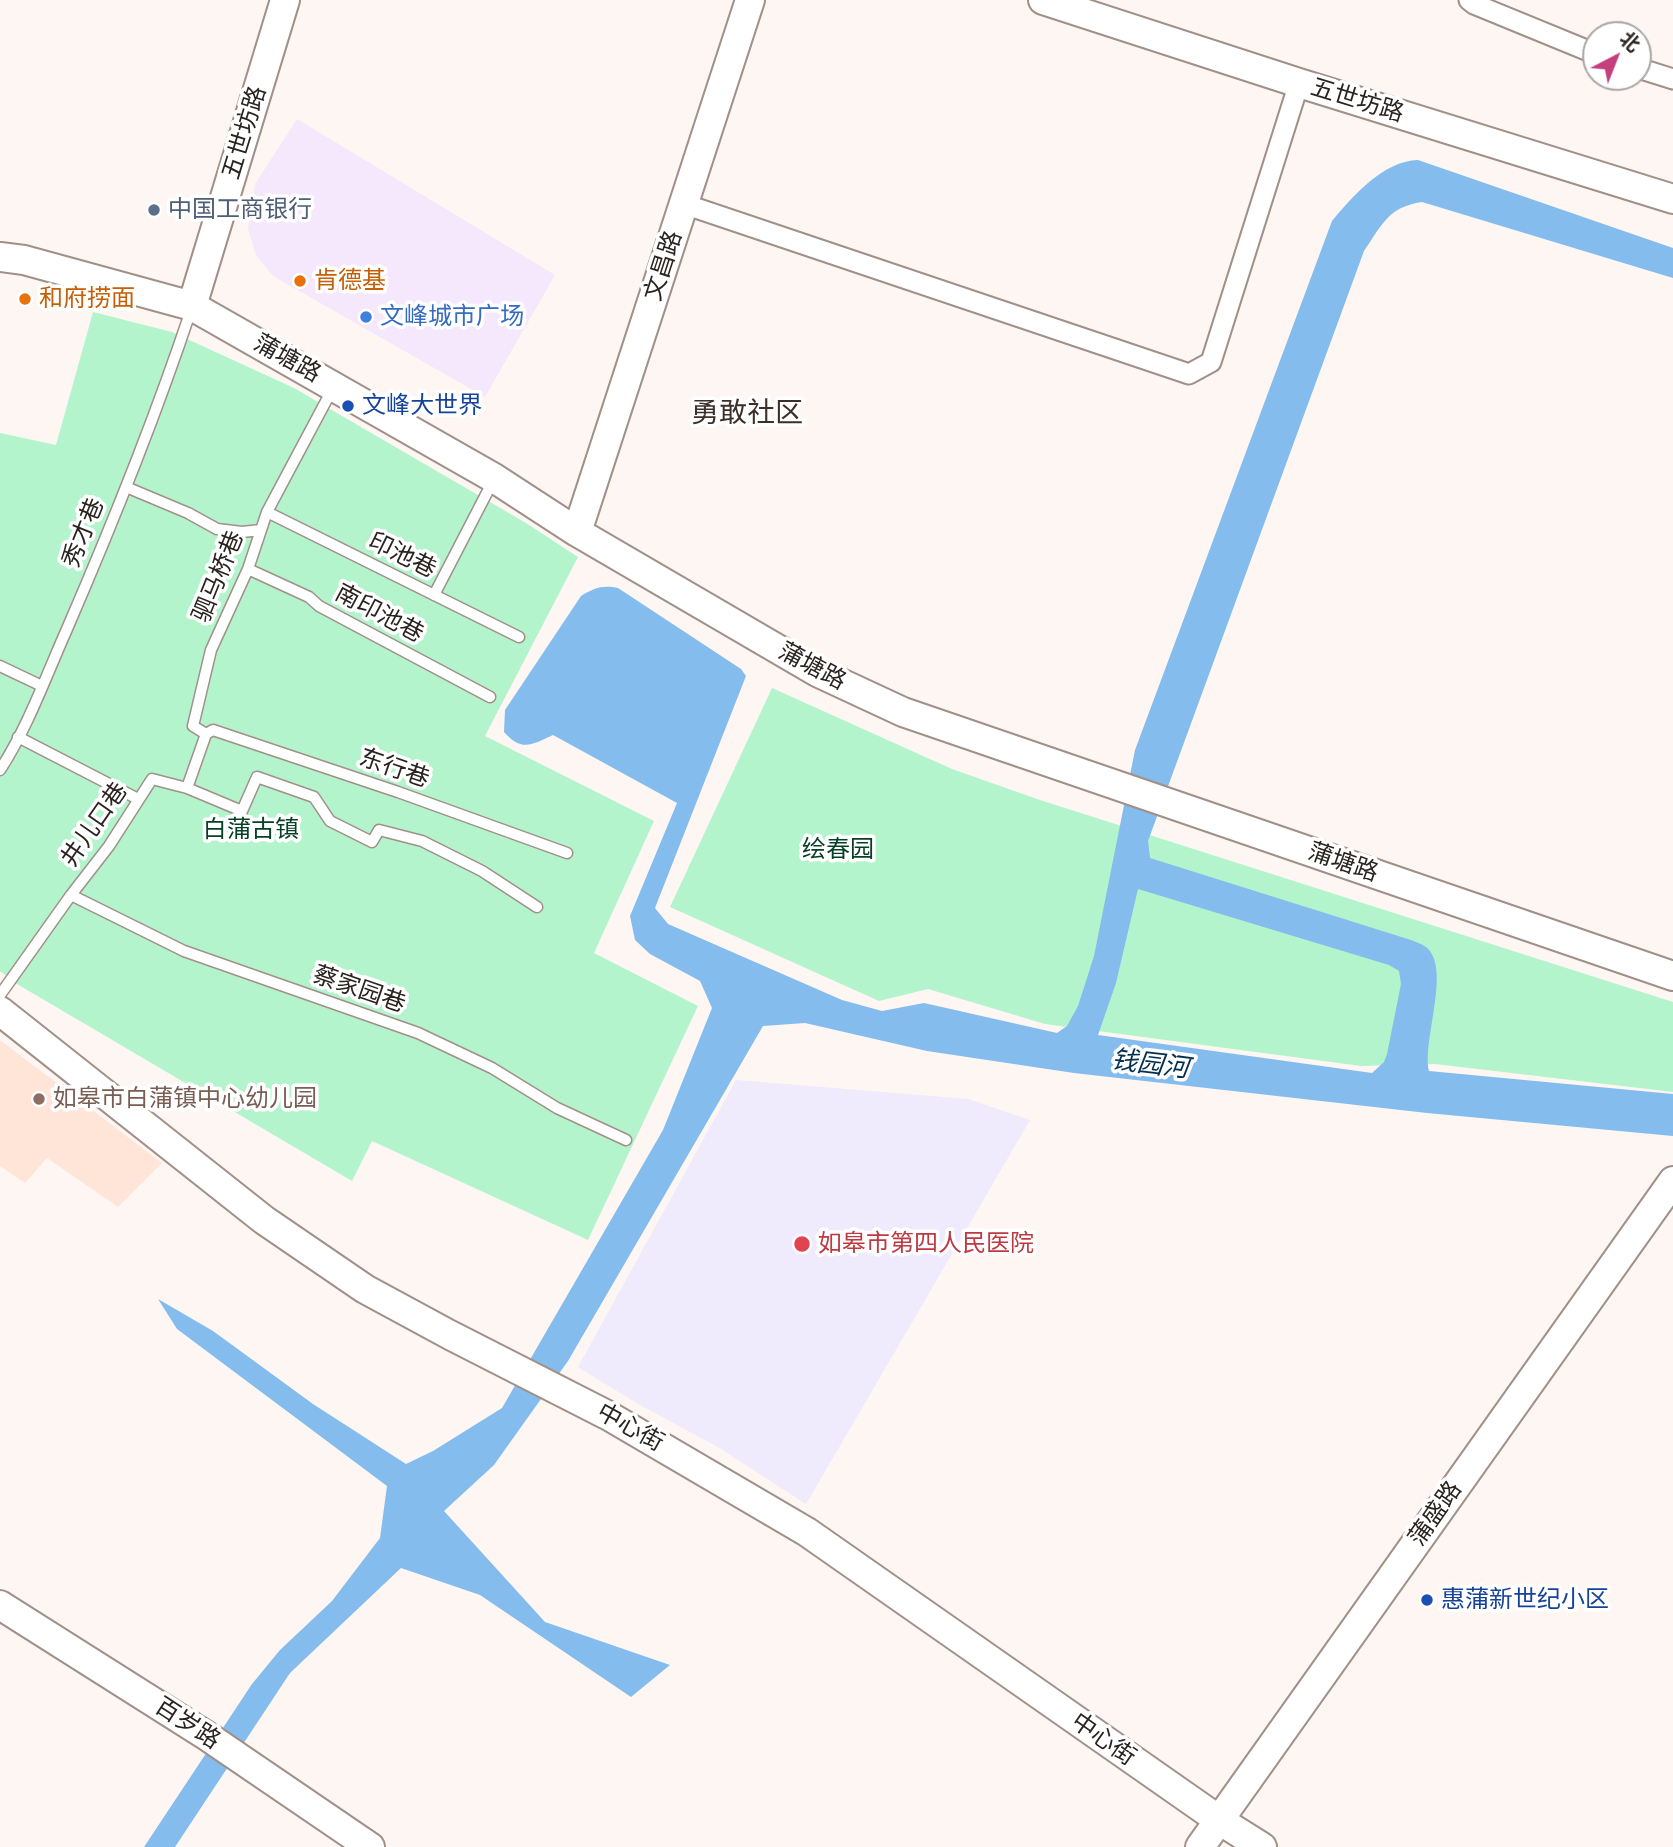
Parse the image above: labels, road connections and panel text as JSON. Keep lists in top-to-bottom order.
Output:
{
  "streets": {
    "street": [
      "五世坊路",
      "文昌路",
      "蒲塘路",
      "中心街",
      "蒲盛路",
      "百岁路"
    ],
    "lane": [
      "秀才巷",
      "印池巷",
      "驷马桥巷",
      "南印池巷",
      "东行巷",
      "井儿口巷",
      "蔡家园巷"
    ]
  },
  "crossings": [
    ["五世坊路", "蒲塘路"],
    ["五世坊路", "秀才巷"],
    ["文昌路", "蒲塘路"],
    ["蒲塘路", "秀才巷"],
    ["蒲塘路", "驷马桥巷"],
    ["印池巷", "驷马桥巷"],
    ["驷马桥巷", "南印池巷"],
    ["驷马桥巷", "东行巷"],
    ["井儿口巷", "蔡家园巷"],
    ["中心街", "蒲盛路"]
  ],
  "districts": ["勇敢社区"],
  "water": ["钱园河"],
  "parks": ["白蒲古镇", "绘春园"],
  "places": [
    "中国工商银行",
    "肯德基",
    "和府捞面",
    "文峰城市广场",
    "文峰大世界",
    "如皋市白蒲镇中心幼儿园",
    "如皋市第四人民医院",
    "惠蒲新世纪小区"
  ],
  "north": "top right"
}
